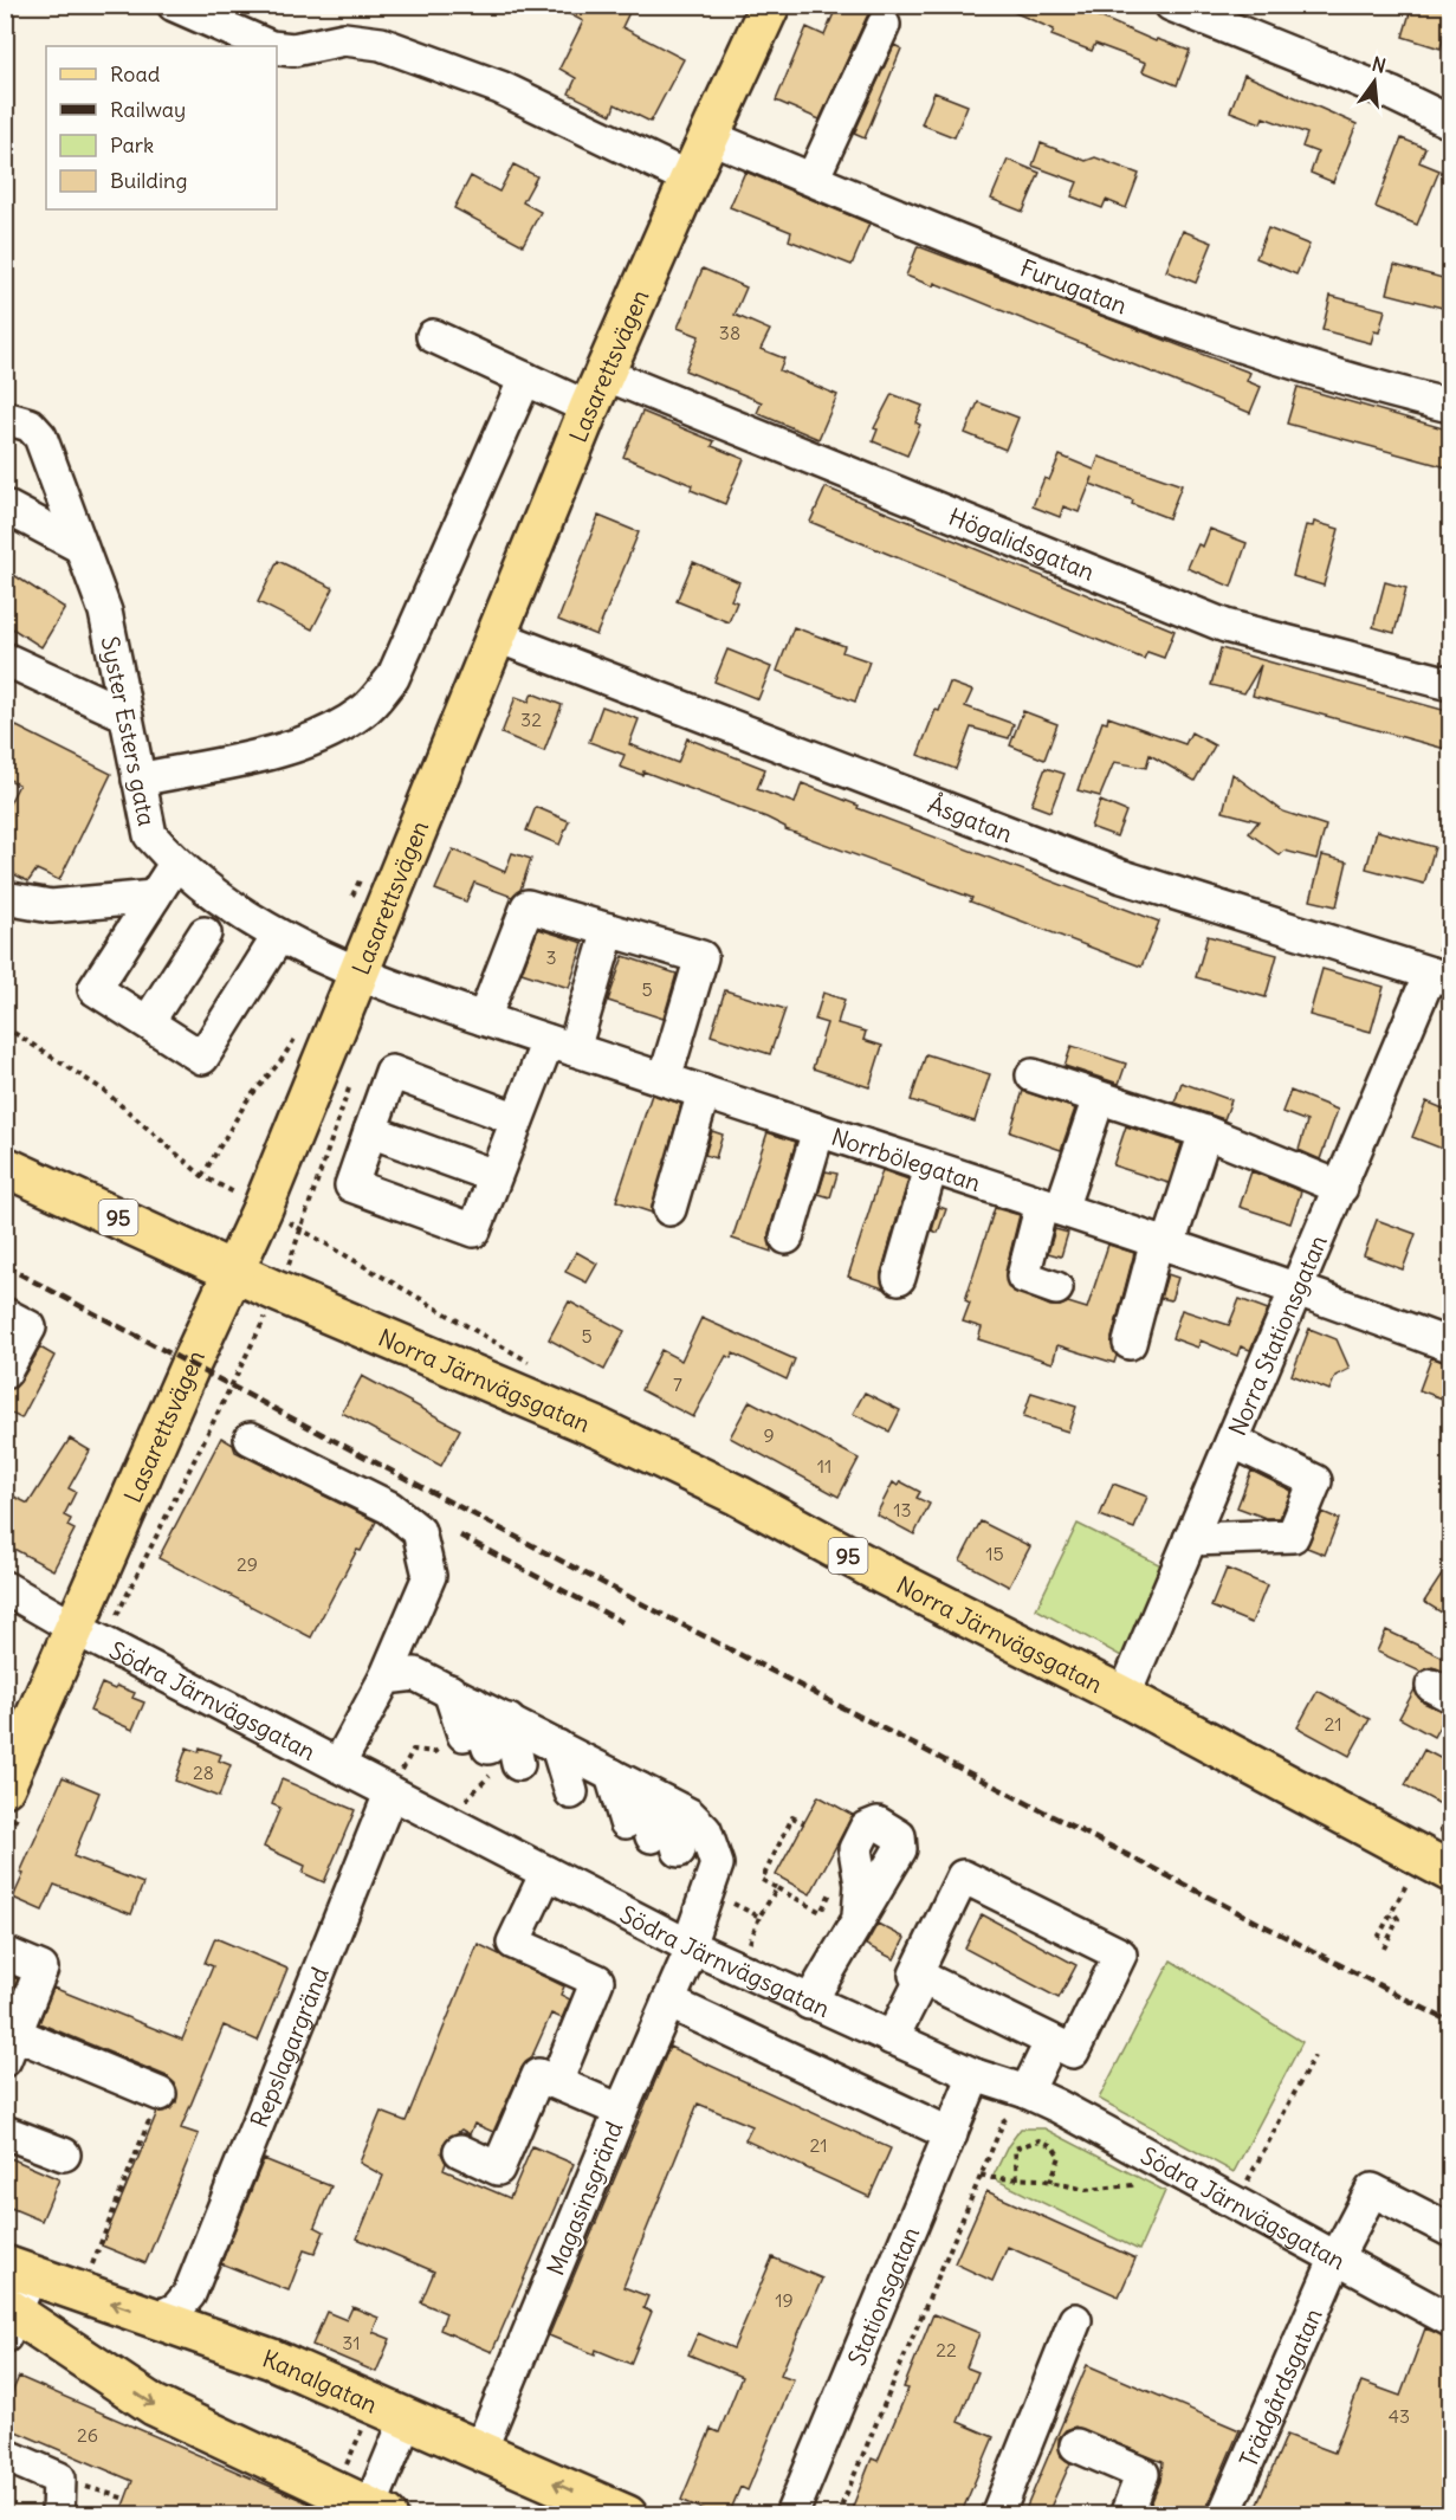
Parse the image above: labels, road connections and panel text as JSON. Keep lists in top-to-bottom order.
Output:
{
  "streets": {
    "main road": [
      "Lasarettsvägen",
      "95",
      "Norra Järnvägsgatan",
      "Kanalgatan"
    ],
    "street": [
      "Furugatan",
      "Högalidsgatan",
      "Syster Esters gata",
      "Åsgatan",
      "Norrbölegatan",
      "Norra Stationsgatan",
      "Södra Järnvägsgatan",
      "Repslagargränd",
      "Magasinsgränd",
      "Stationsgatan",
      "Trädgårdsgatan"
    ]
  },
  "crossings": [
    ["Furugatan", "Lasarettsvägen"],
    ["Lasarettsvägen", "Högalidsgatan"],
    ["Lasarettsvägen", "Syster Esters gata"],
    ["Lasarettsvägen", "Åsgatan"],
    ["Lasarettsvägen", "Norrbölegatan"],
    ["Lasarettsvägen", "95"],
    ["Lasarettsvägen", "Norra Järnvägsgatan"],
    ["Lasarettsvägen", "Södra Järnvägsgatan"],
    ["Syster Esters gata", "Norrbölegatan"],
    ["Åsgatan", "Norra Stationsgatan"],
    ["Norrbölegatan", "Norra Stationsgatan"],
    ["95", "Norra Järnvägsgatan"],
    ["Norra Stationsgatan", "Norra Järnvägsgatan"],
    ["Södra Järnvägsgatan", "Repslagargränd"],
    ["Södra Järnvägsgatan", "Magasinsgränd"],
    ["Södra Järnvägsgatan", "Stationsgatan"],
    ["Södra Järnvägsgatan", "Trädgårdsgatan"],
    ["Repslagargränd", "Kanalgatan"],
    ["Magasinsgränd", "Kanalgatan"]
  ],
  "house_numbers": [
    "38",
    "32",
    "3",
    "5",
    "5",
    "7",
    "9",
    "11",
    "13",
    "15",
    "29",
    "21",
    "28",
    "21",
    "19",
    "31",
    "22",
    "43",
    "26"
  ],
  "legend": [
    "Road",
    "Railway",
    "Park",
    "Building"
  ],
  "north": "top"
}
